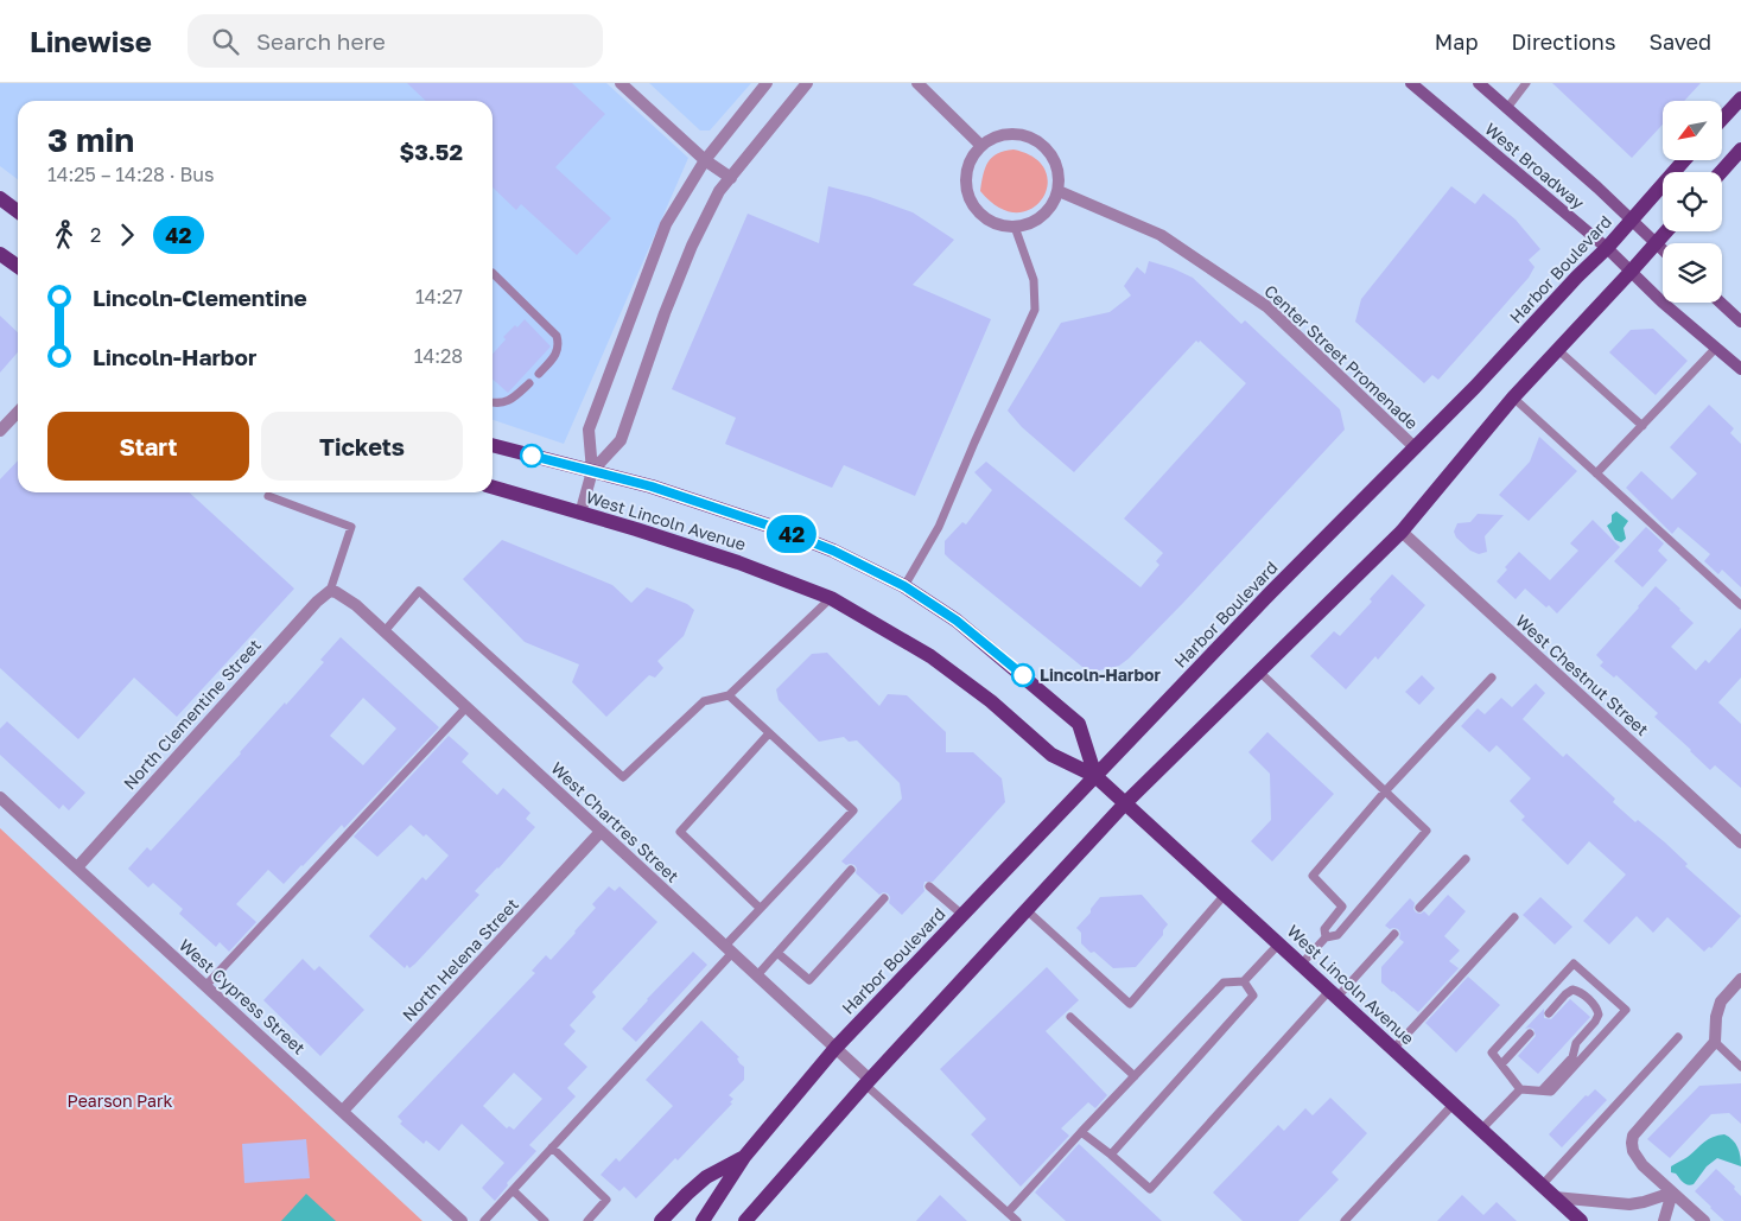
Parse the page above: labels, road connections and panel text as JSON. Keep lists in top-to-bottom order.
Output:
{
  "streets": {
    "main road": ["West Broadway", "Harbor Boulevard", "West Lincoln Avenue"],
    "street": [
      "Center Street Promenade",
      "West Chestnut Street",
      "North Clementine Street",
      "West Chartres Street",
      "North Helena Street",
      "West Cypress Street"
    ]
  },
  "crossings": [
    ["West Broadway", "Harbor Boulevard"],
    ["Harbor Boulevard", "Center Street Promenade"],
    ["Harbor Boulevard", "West Lincoln Avenue"],
    ["Harbor Boulevard", "West Chartres Street"],
    ["North Clementine Street", "West Chartres Street"],
    ["North Clementine Street", "West Cypress Street"],
    ["West Chartres Street", "North Helena Street"],
    ["North Helena Street", "West Cypress Street"]
  ],
  "parks": ["Pearson Park"],
  "places": ["Lincoln-Harbor"],
  "lines": ["bus line 42"],
  "north": "bottom left",
  "page": {
    "header": "Linewise",
    "search": "Search here",
    "nav": ["Map", "Directions", "Saved"],
    "on_map": "42",
    "heading": ["3 min", "14:25 – 14:28 · Bus", "$3.52"],
    "legs": ["2", "42"],
    "list": [
      {
        "name": "Lincoln-Clementine",
        "value": "14:27"
      },
      {
        "name": "Lincoln-Harbor",
        "value": "14:28"
      }
    ],
    "buttons": ["Start", "Tickets"]
  }
}
